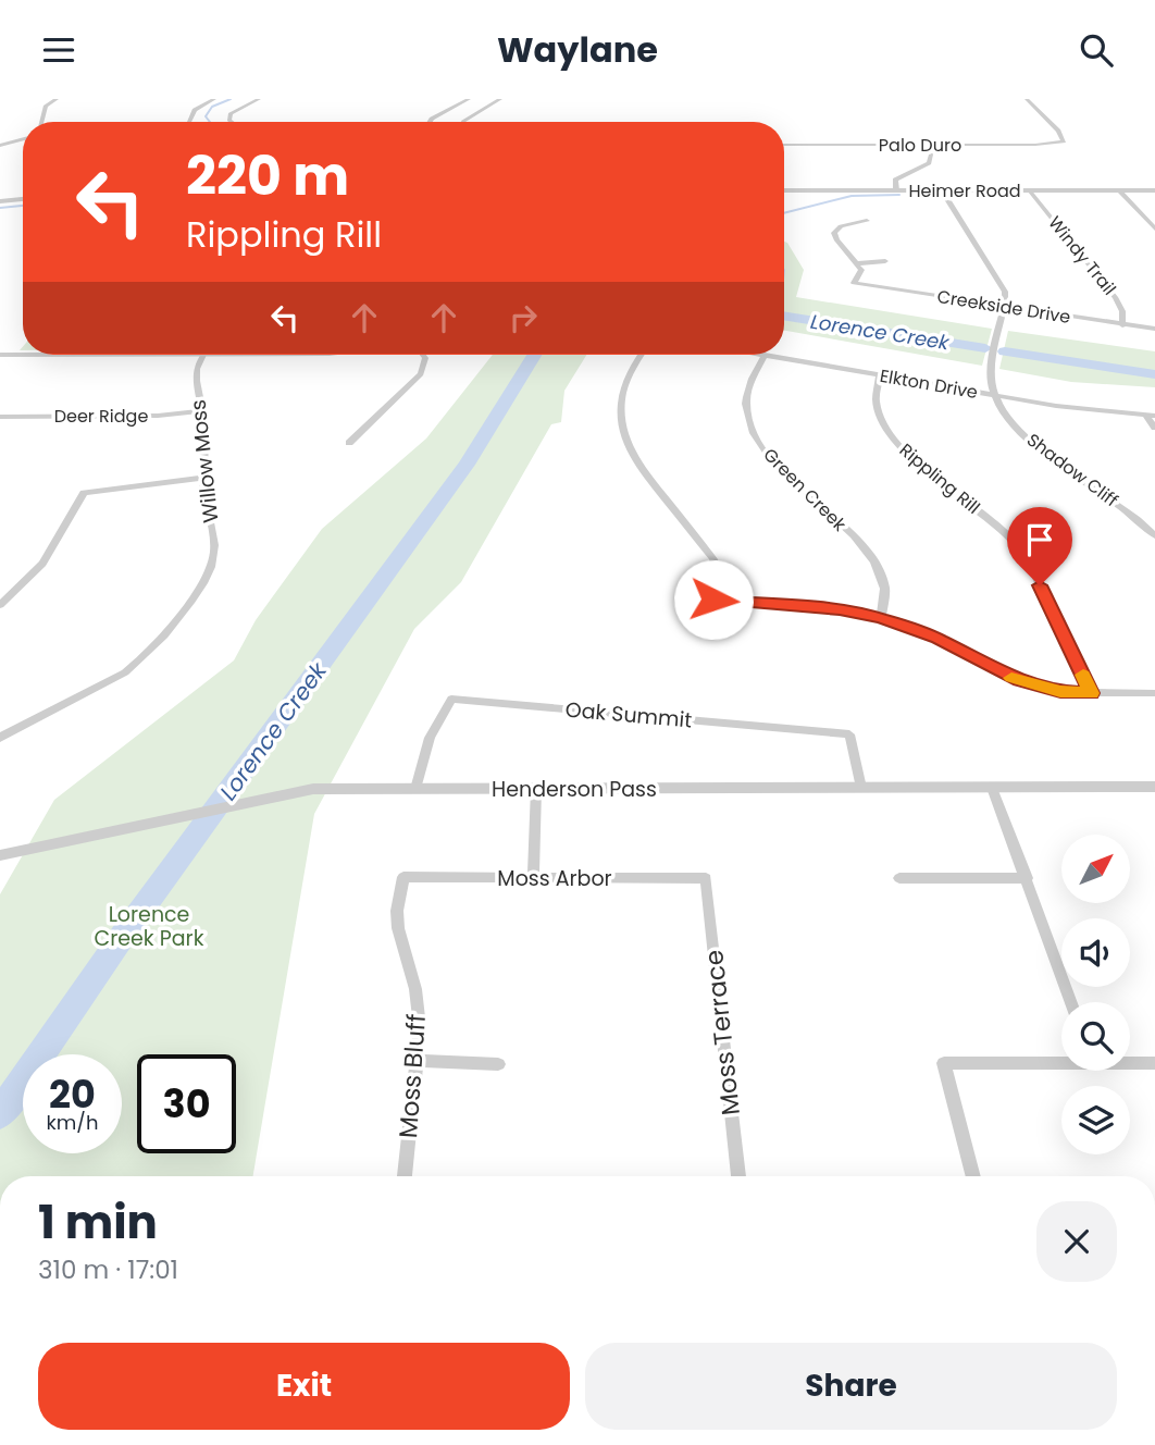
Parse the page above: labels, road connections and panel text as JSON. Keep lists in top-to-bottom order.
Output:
{
  "streets": {
    "street": [
      "Palo Duro",
      "Heimer Road",
      "Windy Trail",
      "Creekside Drive",
      "Elkton Drive",
      "Deer Ridge",
      "Willow Moss",
      "Shadow Cliff",
      "Rippling Rill",
      "Green Creek",
      "Oak Summit",
      "Henderson Pass",
      "Moss Arbor",
      "Moss Terrace",
      "Moss Bluff"
    ]
  },
  "crossings": [
    ["Heimer Road", "Windy Trail"],
    ["Windy Trail", "Creekside Drive"],
    ["Elkton Drive", "Shadow Cliff"],
    ["Elkton Drive", "Rippling Rill"],
    ["Elkton Drive", "Green Creek"],
    ["Deer Ridge", "Willow Moss"],
    ["Oak Summit", "Henderson Pass"],
    ["Moss Arbor", "Moss Terrace"],
    ["Moss Arbor", "Moss Bluff"]
  ],
  "water": ["Lorence Creek"],
  "parks": ["Lorence Creek Park"],
  "north": "top right",
  "page": {
    "header": "Waylane",
    "turn": ["220 m", "Rippling Rill"],
    "speed": "20 km/h",
    "limit": "30",
    "heading": ["1 min", "310 m · 17:01"],
    "buttons": ["Exit", "Share"]
  }
}
